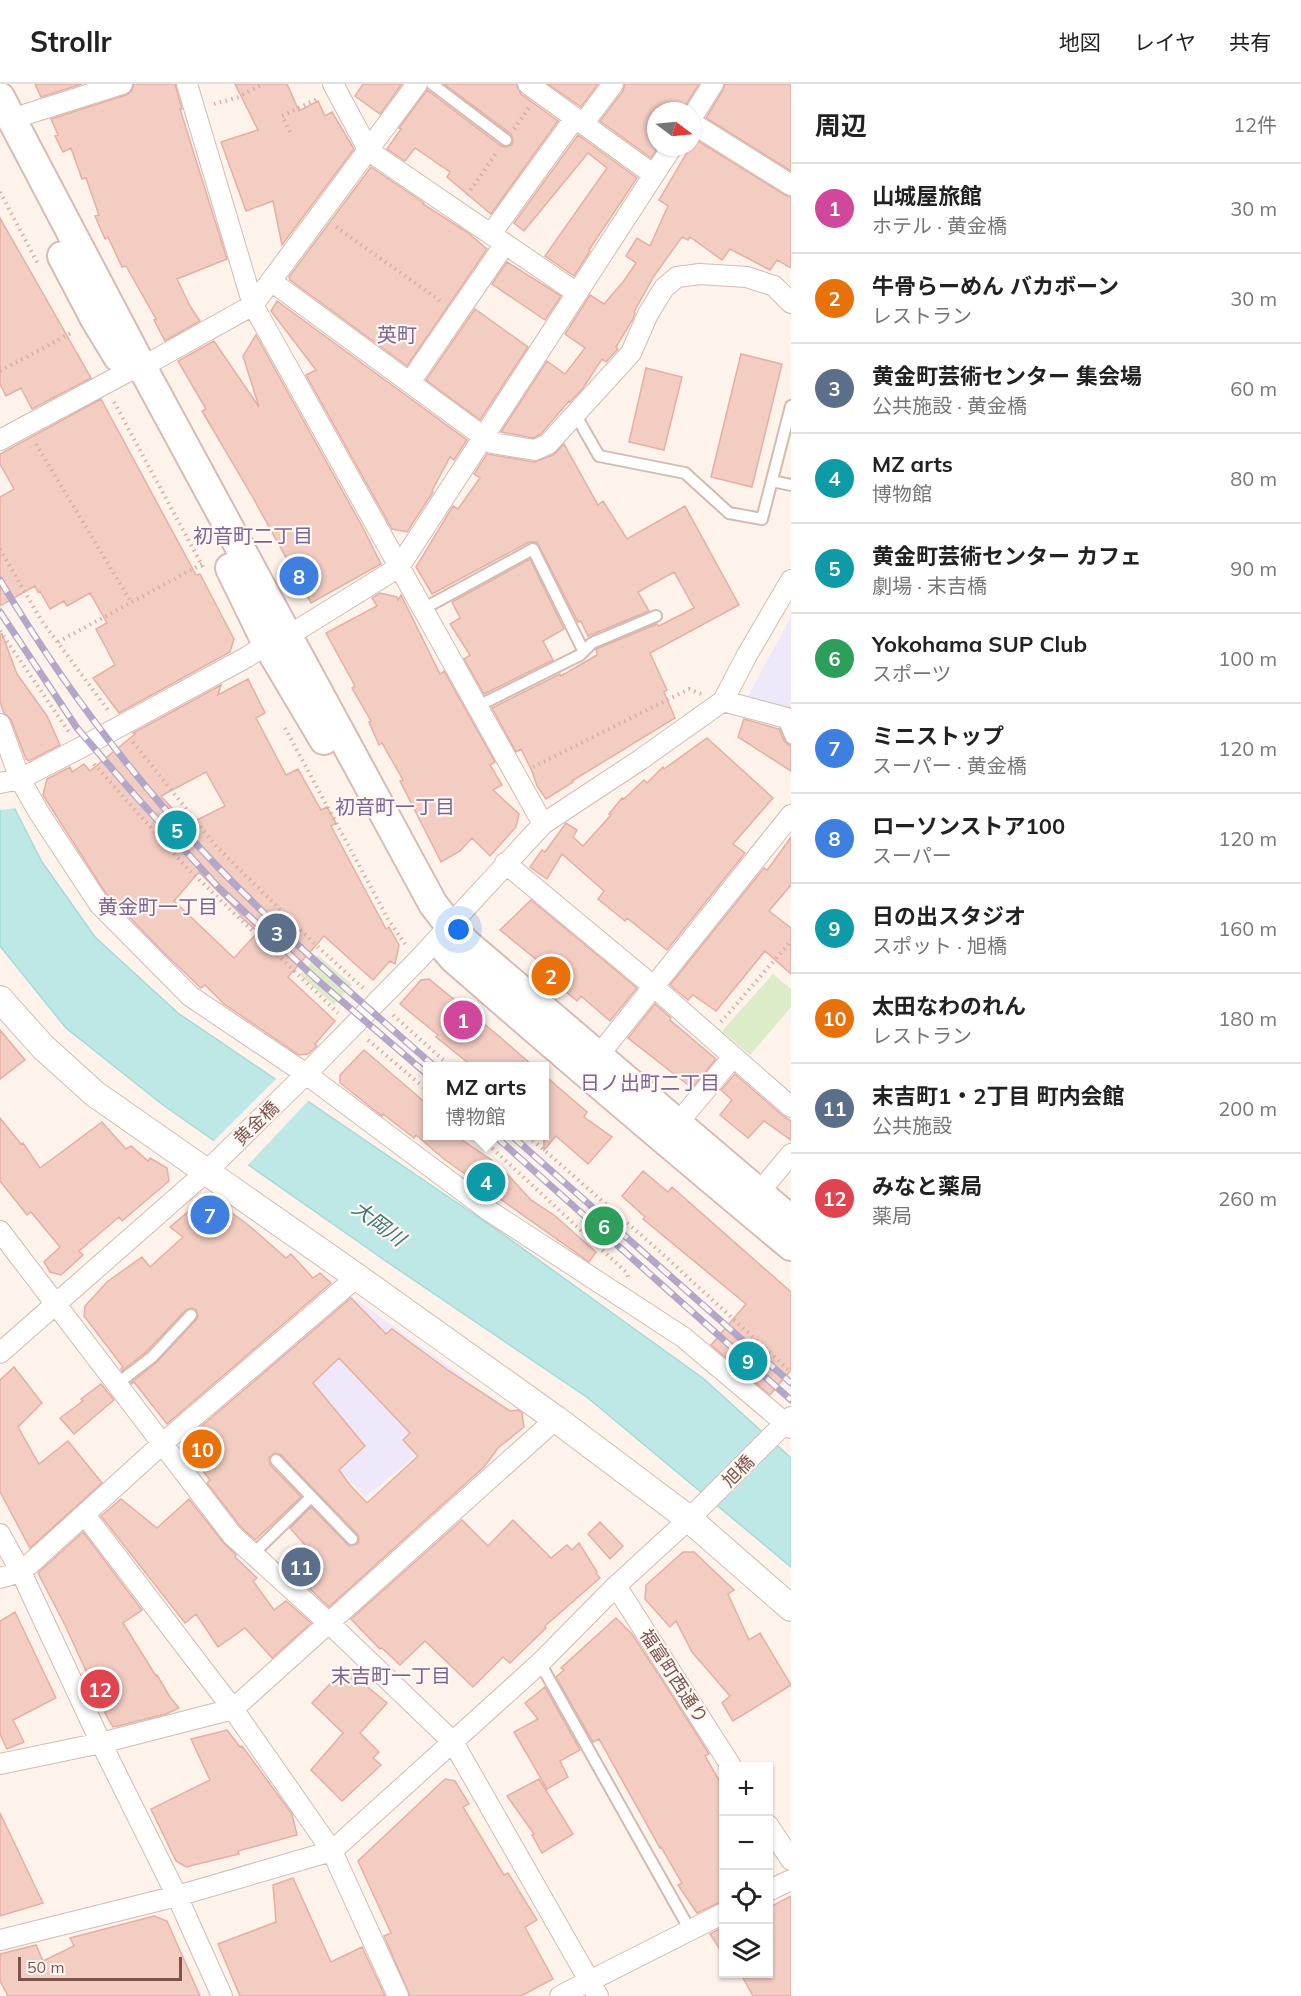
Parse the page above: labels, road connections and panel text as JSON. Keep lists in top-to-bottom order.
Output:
{
  "streets": {
    "street": ["黄金橋", "旭橋", "福富町西通り"]
  },
  "crossings": [
    ["旭橋", "福富町西通り"]
  ],
  "districts": [
    "英町",
    "初音町二丁目",
    "初音町一丁目",
    "黄金町一丁目",
    "日ノ出町二丁目",
    "末吉町一丁目"
  ],
  "water": ["大岡川"],
  "scale_bar": "50 m",
  "north": "right",
  "page": {
    "header": "Strollr",
    "nav": ["地図", "レイヤ", "共有"],
    "heading": ["周辺", "12件"],
    "list": [
      {
        "mark": "1",
        "name": "山城屋旅館",
        "note": "ホテル · 黄金橋",
        "value": "30 m"
      },
      {
        "mark": "2",
        "name": "牛骨らーめん バカボーン",
        "note": "レストラン",
        "value": "30 m"
      },
      {
        "mark": "3",
        "name": "黄金町芸術センター 集会場",
        "note": "公共施設 · 黄金橋",
        "value": "60 m"
      },
      {
        "mark": "4",
        "name": "MZ arts",
        "note": "博物館",
        "value": "80 m"
      },
      {
        "mark": "5",
        "name": "黄金町芸術センター カフェ",
        "note": "劇場 · 末吉橋",
        "value": "90 m"
      },
      {
        "mark": "6",
        "name": "Yokohama SUP Club",
        "note": "スポーツ",
        "value": "100 m"
      },
      {
        "mark": "7",
        "name": "ミニストップ",
        "note": "スーパー · 黄金橋",
        "value": "120 m"
      },
      {
        "mark": "8",
        "name": "ローソンストア100",
        "note": "スーパー",
        "value": "120 m"
      },
      {
        "mark": "9",
        "name": "日の出スタジオ",
        "note": "スポット · 旭橋",
        "value": "160 m"
      },
      {
        "mark": "10",
        "name": "太田なわのれん",
        "note": "レストラン",
        "value": "180 m"
      },
      {
        "mark": "11",
        "name": "末吉町1・2丁目 町内会館",
        "note": "公共施設",
        "value": "200 m"
      },
      {
        "mark": "12",
        "name": "みなと薬局",
        "note": "薬局",
        "value": "260 m"
      }
    ],
    "pins": [
      "8",
      "5",
      "3",
      "2",
      "1",
      "4",
      "7",
      "6",
      "9",
      "10",
      "11",
      "12"
    ],
    "popup": ["MZ arts", "博物館"],
    "map_buttons": ["+", "−"],
    "scale": "50 m"
  }
}
